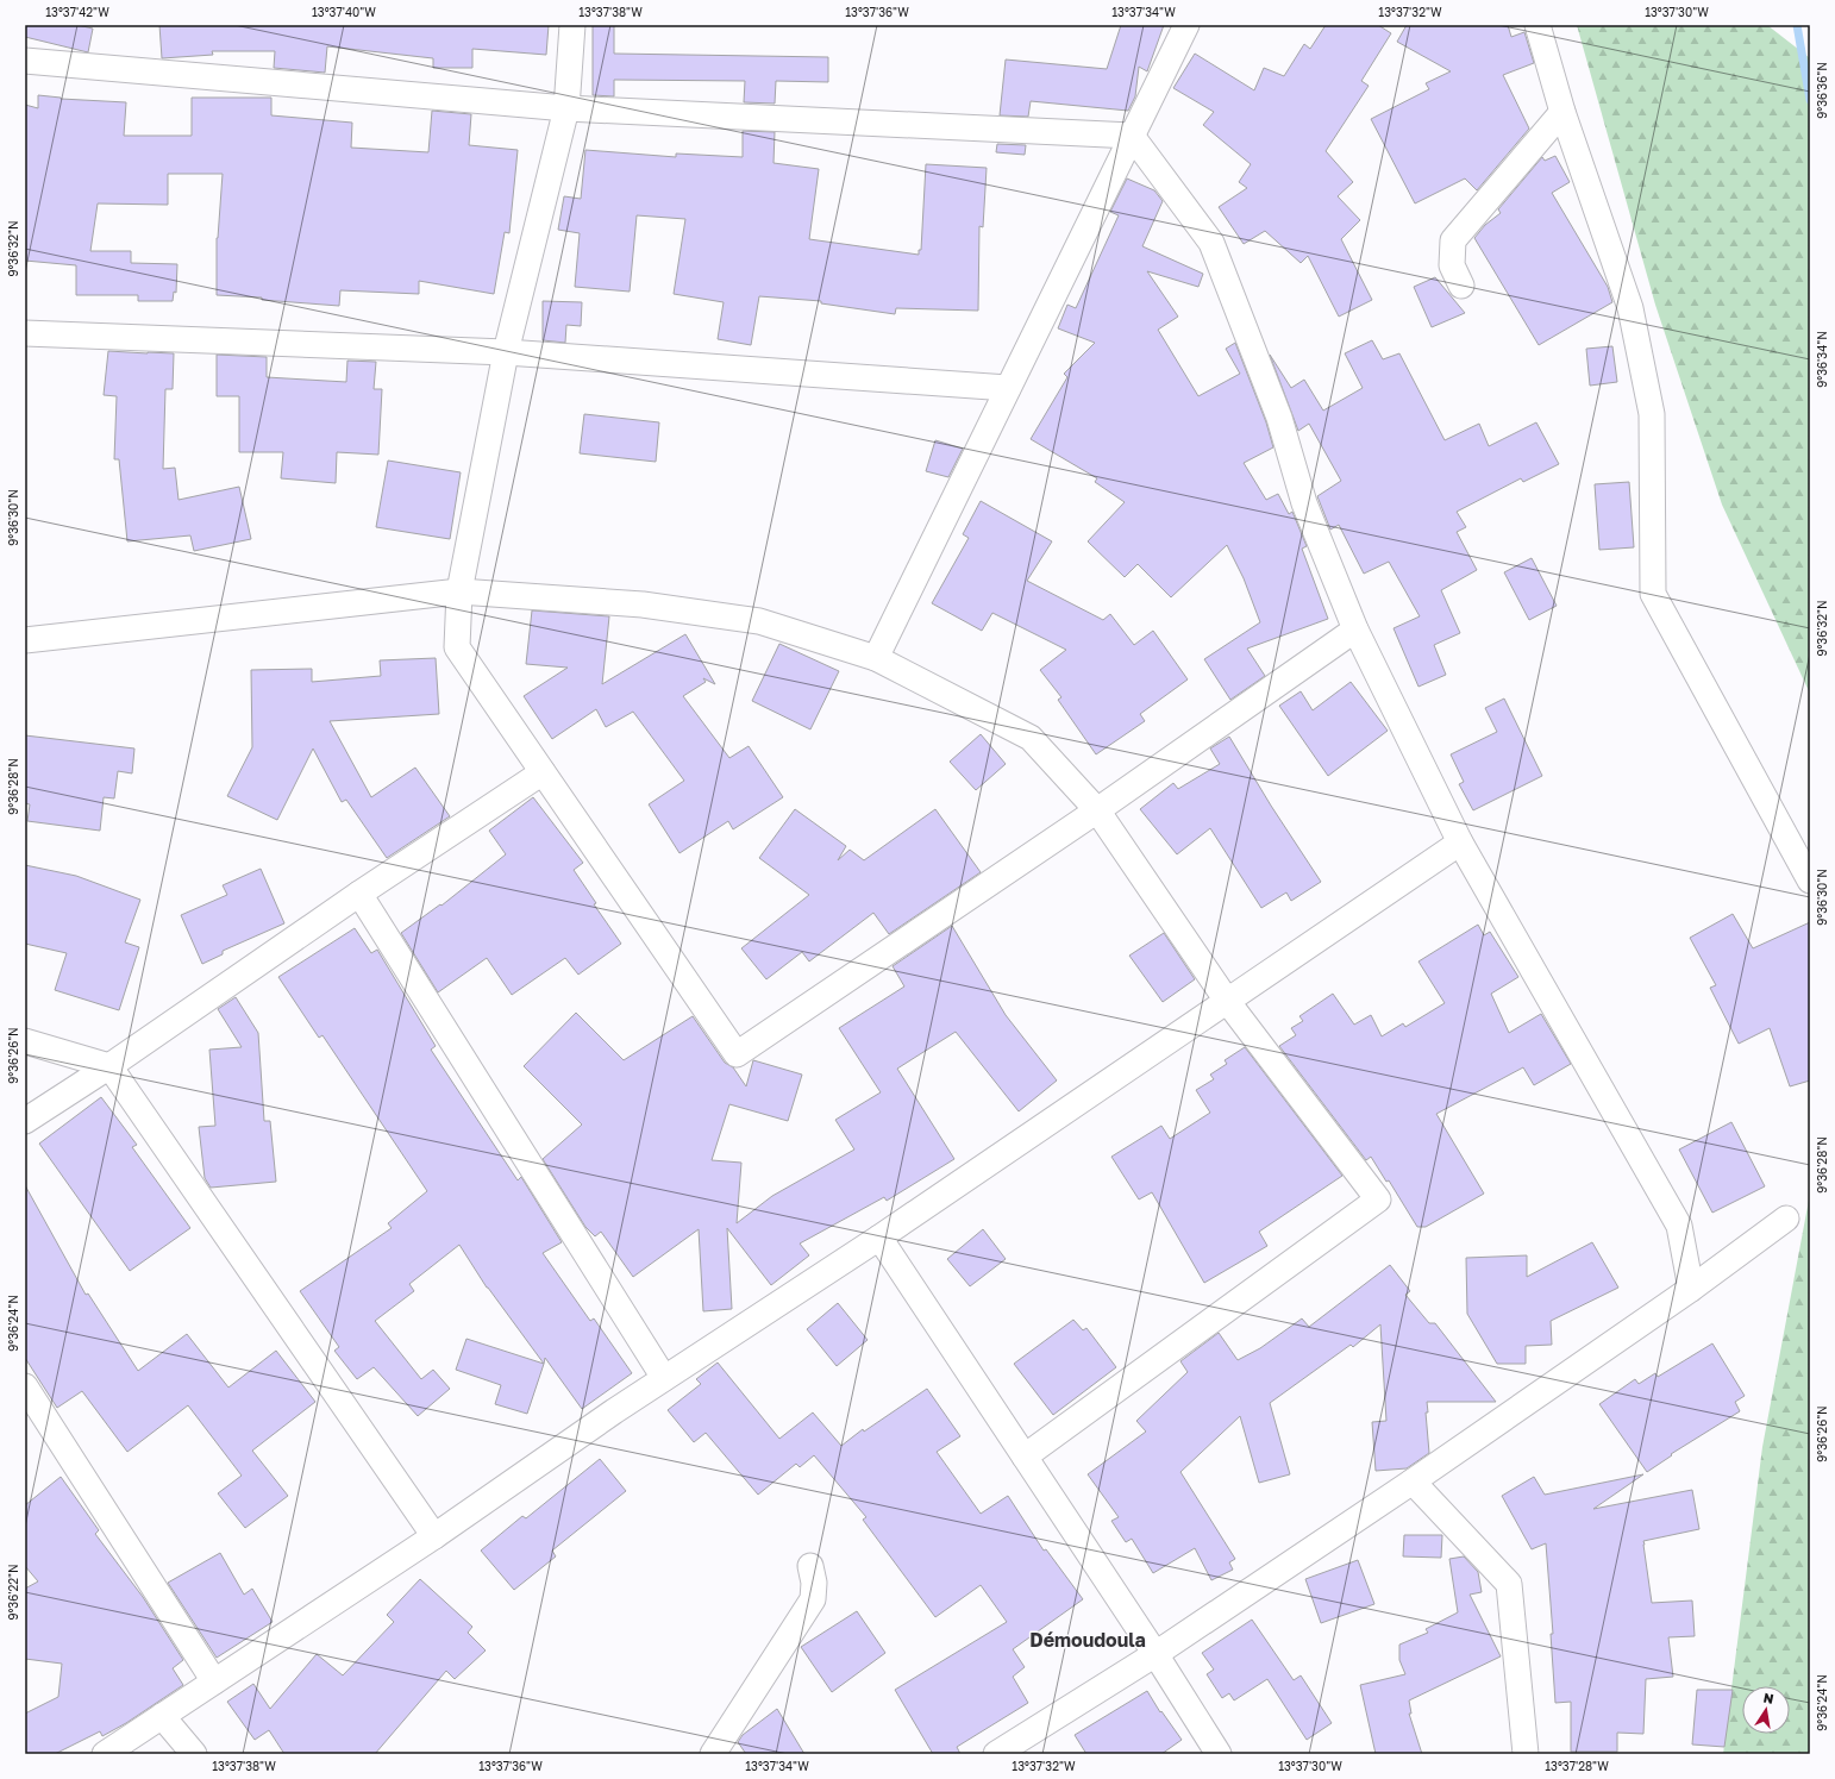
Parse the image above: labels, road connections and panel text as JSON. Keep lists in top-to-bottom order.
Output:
{
  "districts": ["Démoudoula"],
  "north": "top",
  "coordinates": [
    "13°37'42\"W",
    "13°37'40\"W",
    "13°37'38\"W",
    "13°37'36\"W",
    "13°37'34\"W",
    "13°37'32\"W",
    "13°37'30\"W",
    "9°36'36\"N",
    "9°36'32\"N",
    "9°36'34\"N",
    "9°36'30\"N",
    "9°36'28\"N",
    "9°36'26\"N",
    "9°36'24\"N",
    "9°36'22\"N",
    "13°37'28\"W"
  ]
}
